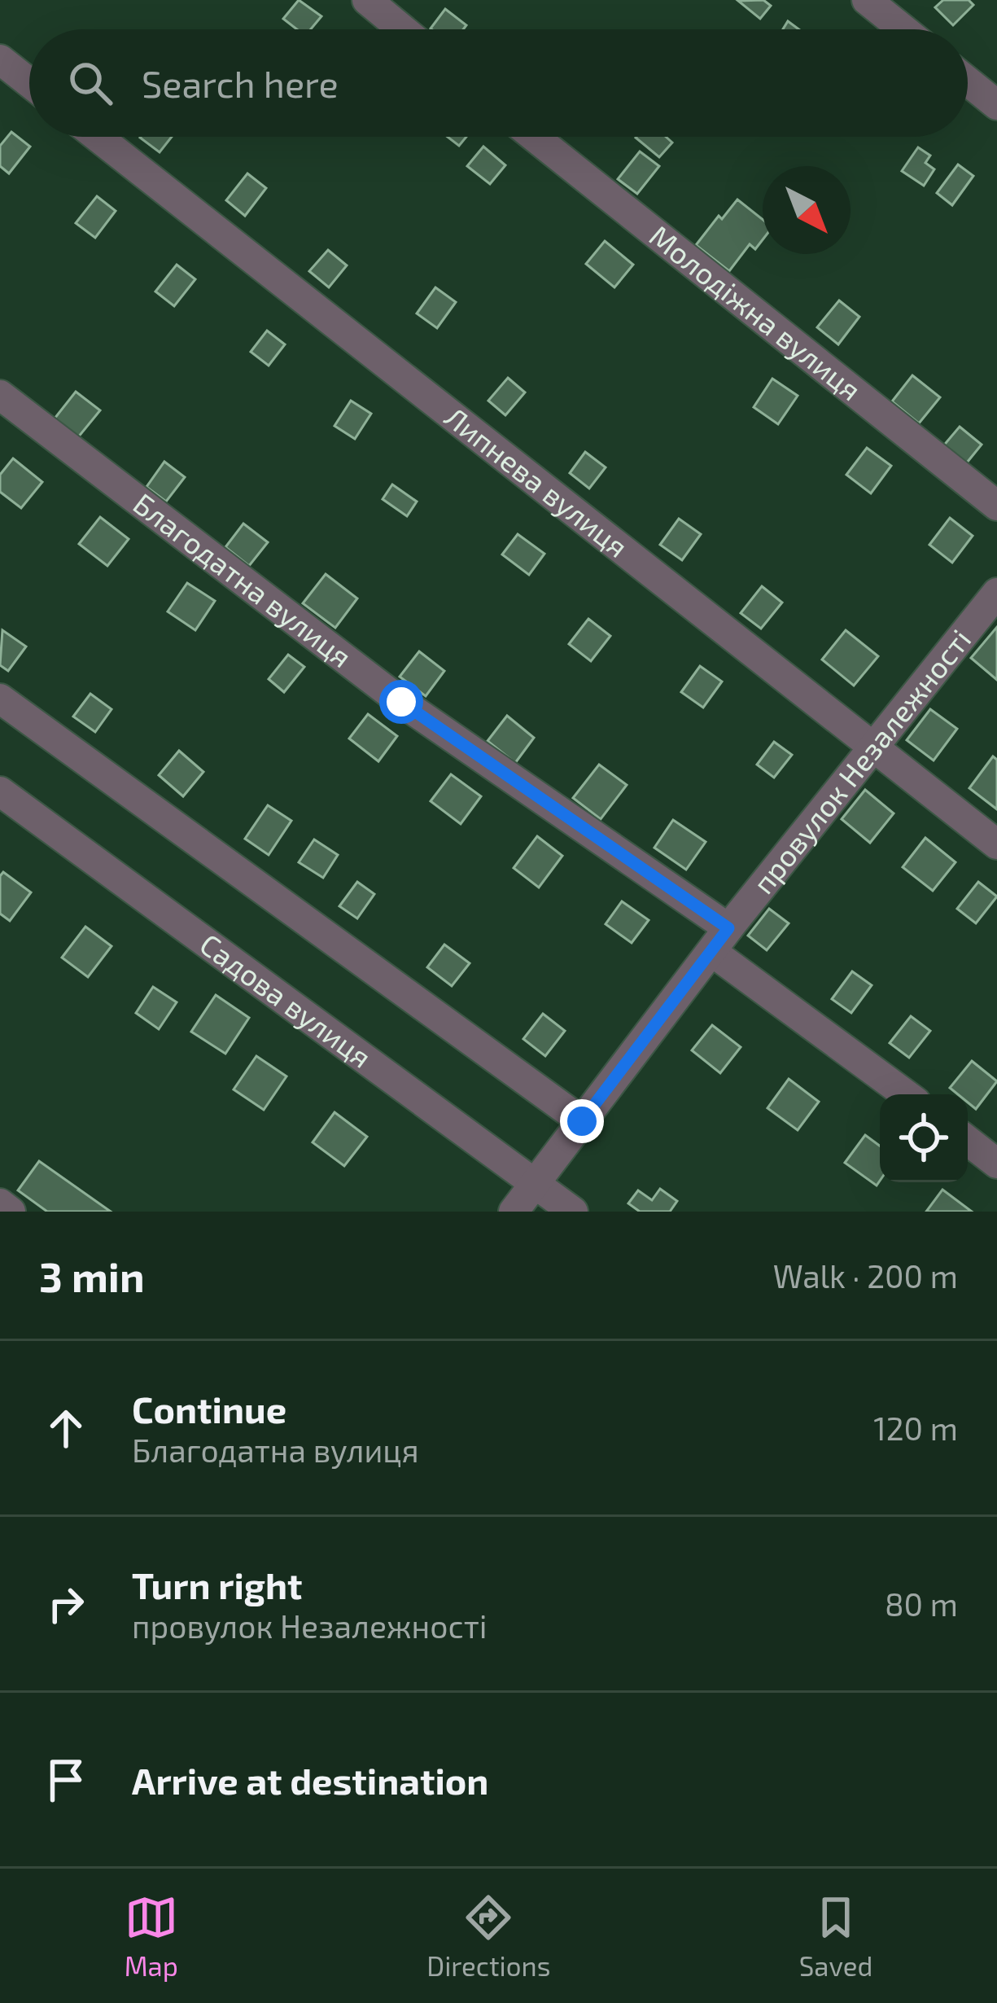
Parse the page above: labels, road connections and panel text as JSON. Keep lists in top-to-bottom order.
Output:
{
  "streets": {
    "street": [
      "Молодіжна вулиця",
      "Липнева вулиця",
      "Благодатна вулиця",
      "провулок Незалежності",
      "Садова вулиця"
    ]
  },
  "crossings": [
    ["Липнева вулиця", "провулок Незалежності"],
    ["Благодатна вулиця", "провулок Незалежності"],
    ["провулок Незалежності", "Садова вулиця"]
  ],
  "north": "bottom right",
  "page": {
    "search": "Search here",
    "heading": ["3 min", "Walk · 200 m"],
    "list": [
      ["Continue", "Благодатна вулиця", "120 m"],
      ["Turn right", "провулок Незалежності", "80 m"],
      "Arrive at destination"
    ],
    "nav": ["Map", "Directions", "Saved"]
  }
}
